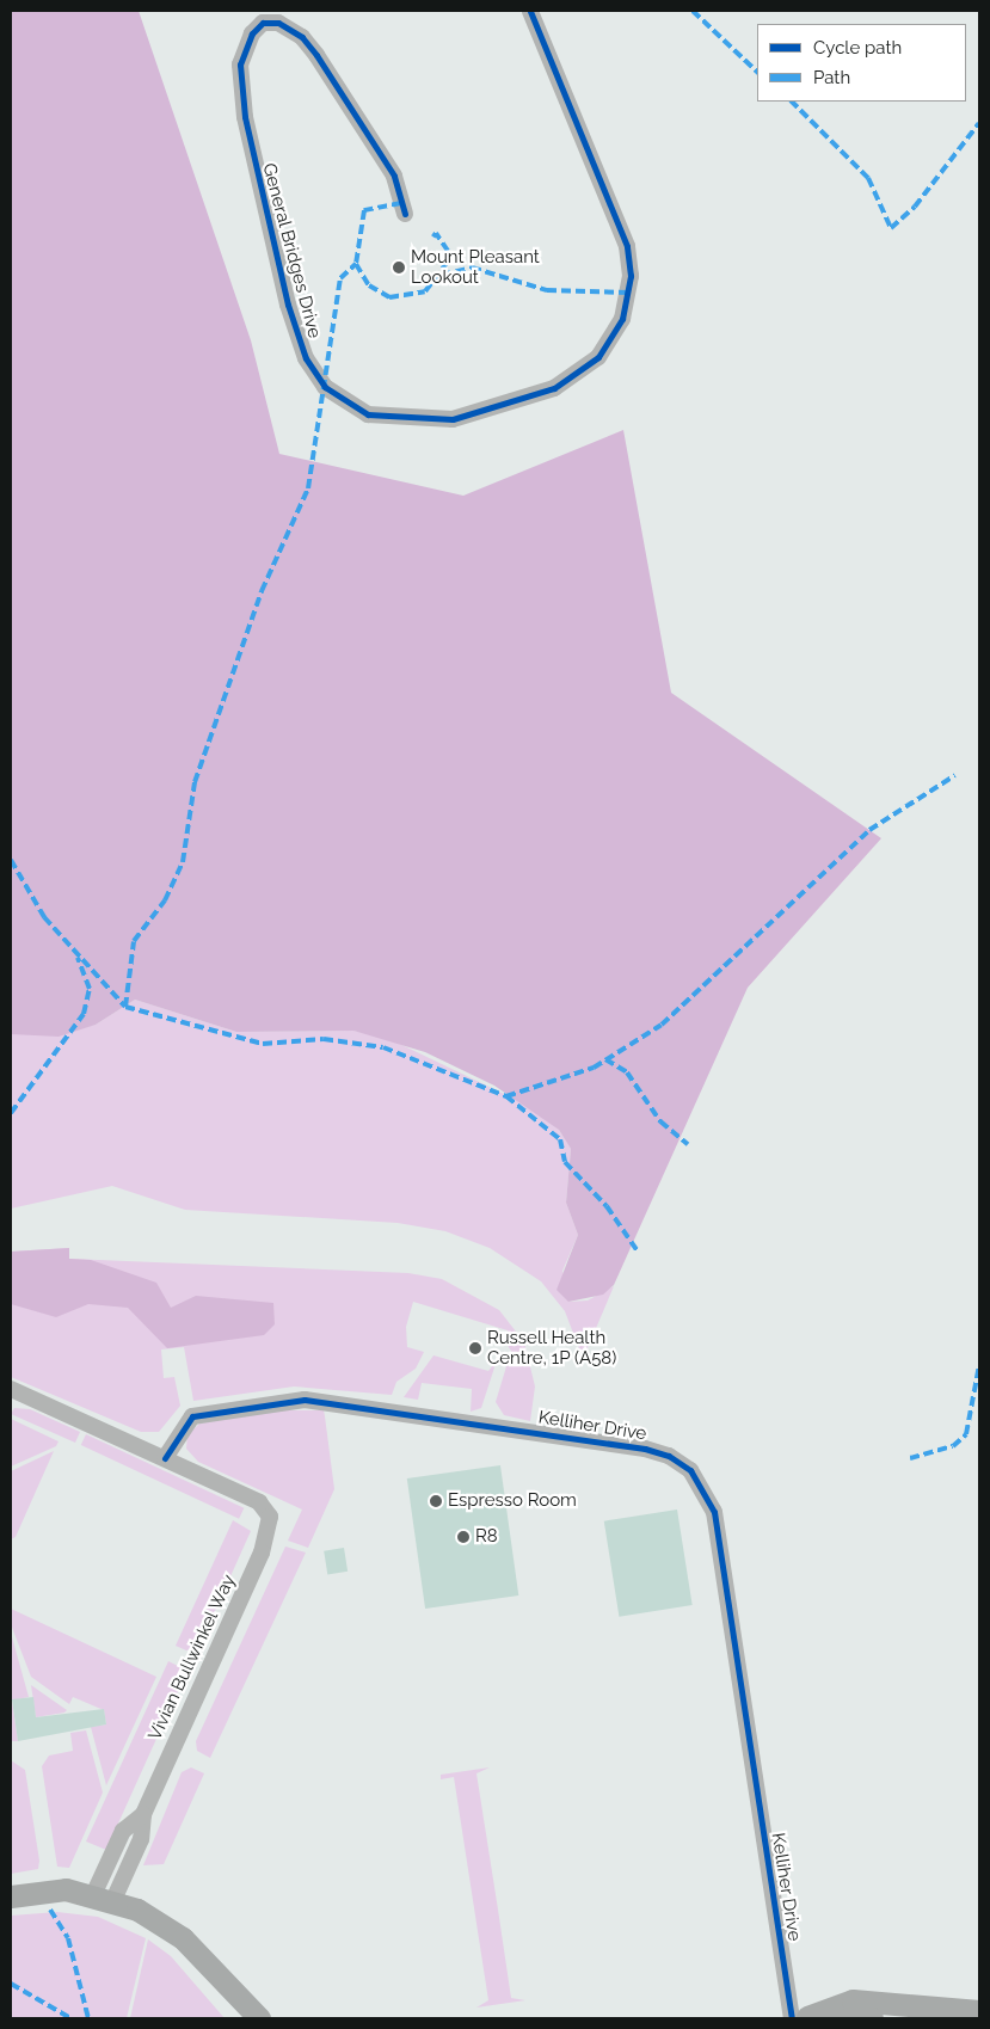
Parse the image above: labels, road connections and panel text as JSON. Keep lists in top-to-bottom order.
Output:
{
  "streets": {
    "street": ["General Bridges Drive", "Kelliher Drive", "Vivian Bullwinkel Way"]
  },
  "crossings": [
    ["Kelliher Drive", "Vivian Bullwinkel Way"]
  ],
  "places": [
    "Mount Pleasant Lookout",
    "Russell Health Centre, 1P (A58)",
    "Espresso Room",
    "R8"
  ],
  "legend": ["Cycle path", "Path"]
}
